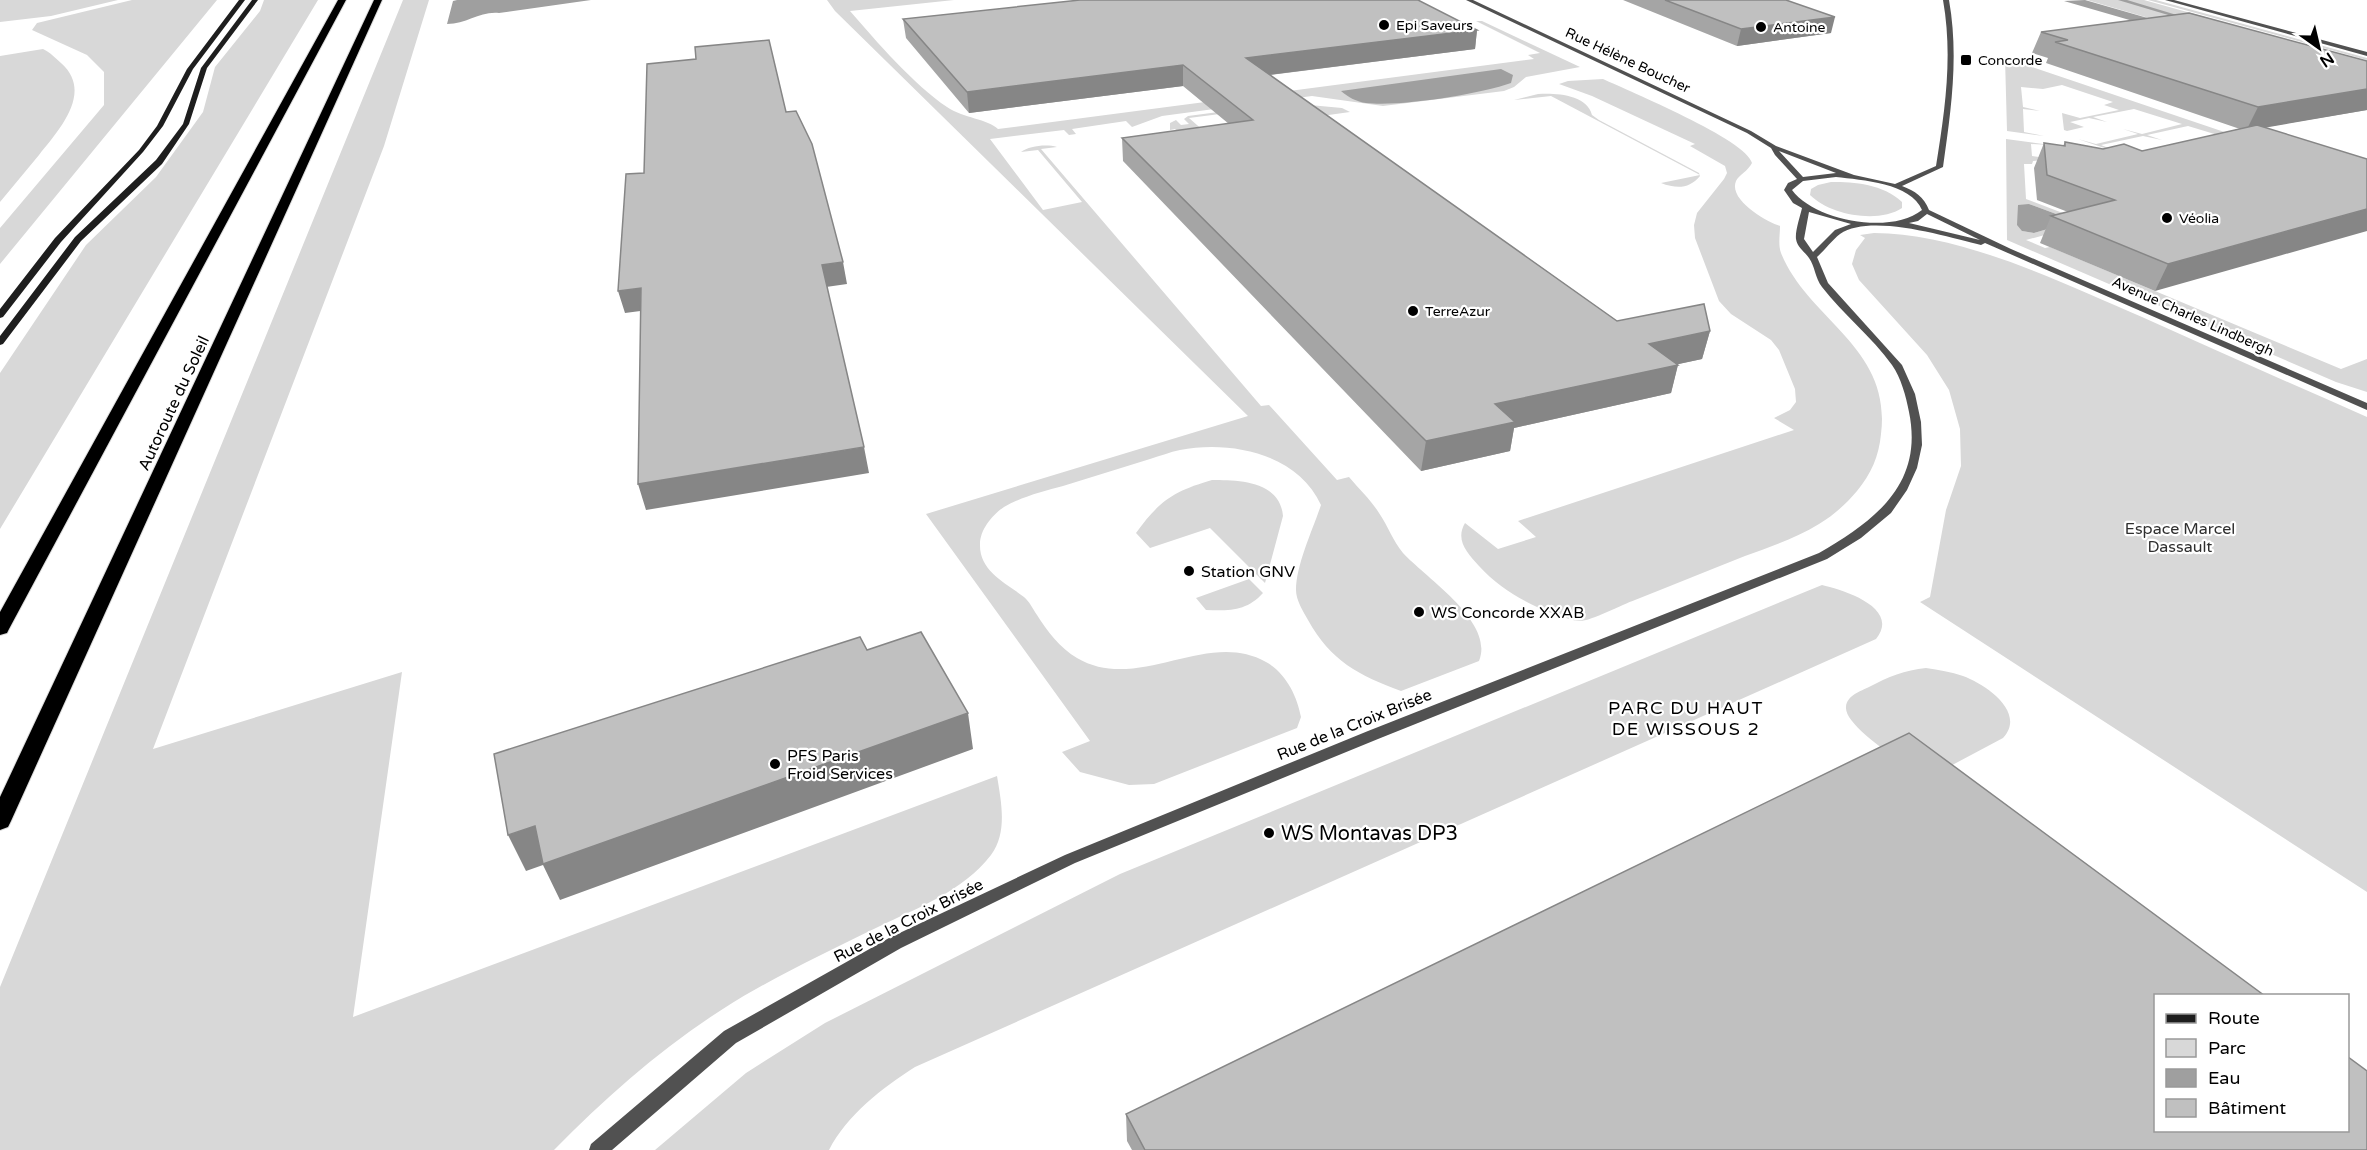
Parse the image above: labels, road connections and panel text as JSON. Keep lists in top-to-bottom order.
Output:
{
  "streets": {
    "highway": ["Autoroute du Soleil"],
    "street": ["Rue Hélène Boucher", "Avenue Charles Lindbergh", "Rue de la Croix Brisée"]
  },
  "crossings": [
    ["Rue Hélène Boucher", "Avenue Charles Lindbergh"]
  ],
  "districts": ["PARC DU HAUT DE WISSOUS 2"],
  "parks": ["Espace Marcel Dassault"],
  "places": {
    "other": [
      "Epi Saveurs",
      "Antoine",
      "Véolia",
      "TerreAzur",
      "Station GNV",
      "WS Concorde XXAB",
      "PFS Paris Froid Services",
      "WS Montavas DP3"
    ],
    "transit": ["Concorde"]
  },
  "legend": [
    "Route",
    "Parc",
    "Eau",
    "Bâtiment"
  ],
  "north": "bottom right"
}
